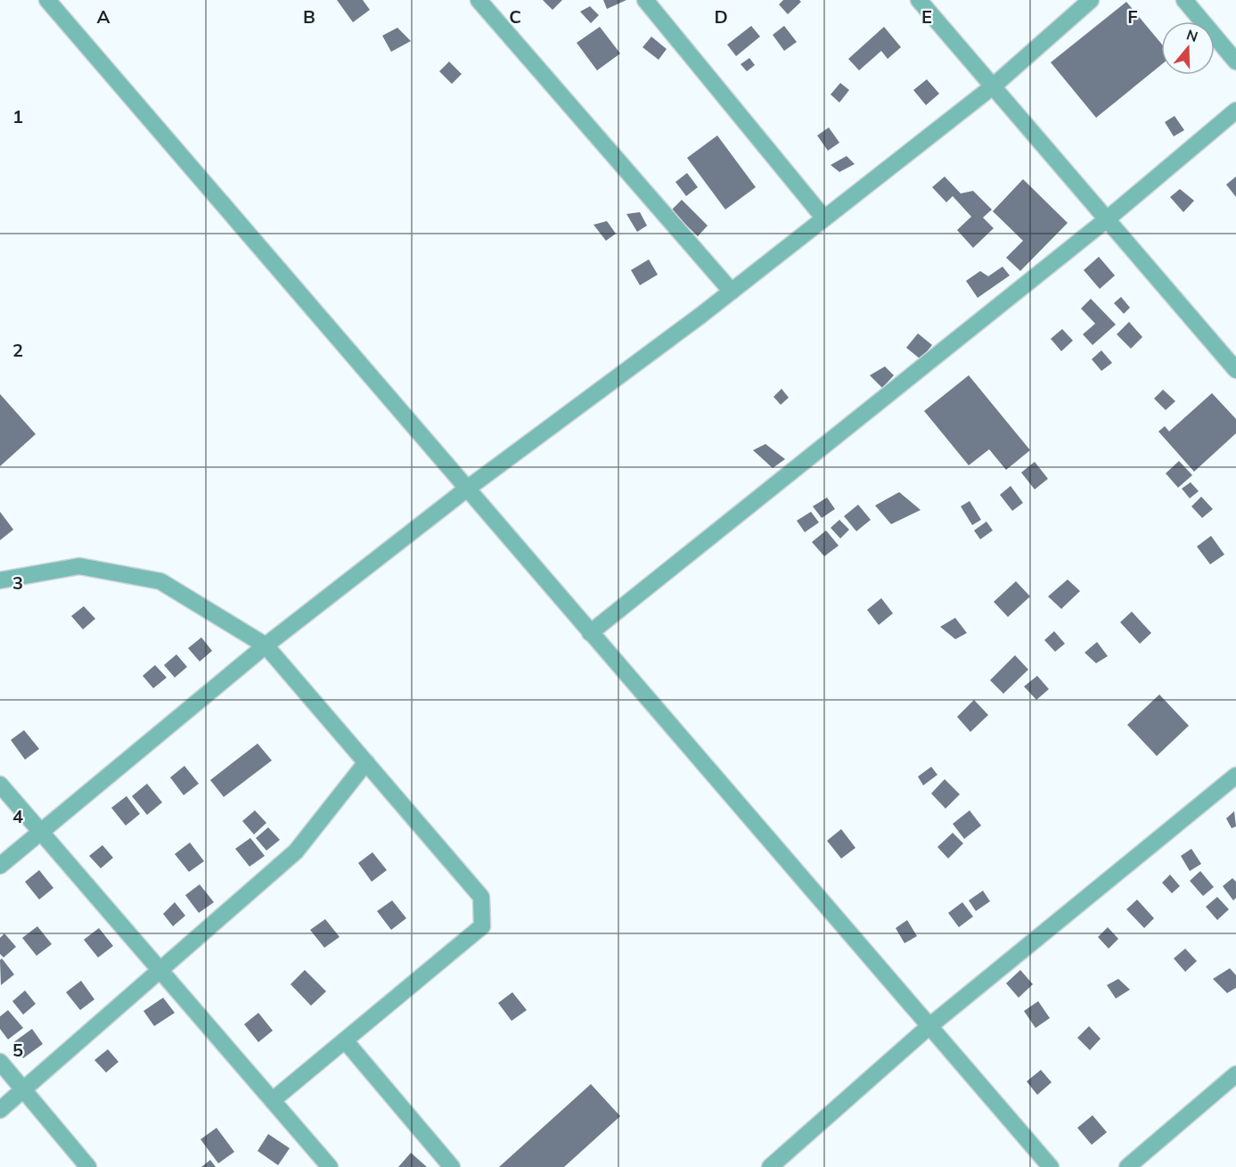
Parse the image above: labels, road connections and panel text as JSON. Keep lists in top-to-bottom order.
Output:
{
  "north": "top",
  "grid": {
    "columns": [
      "A",
      "B",
      "C",
      "D",
      "E",
      "F"
    ],
    "rows": [
      "1",
      "2",
      "3",
      "4",
      "5"
    ]
  }
}
